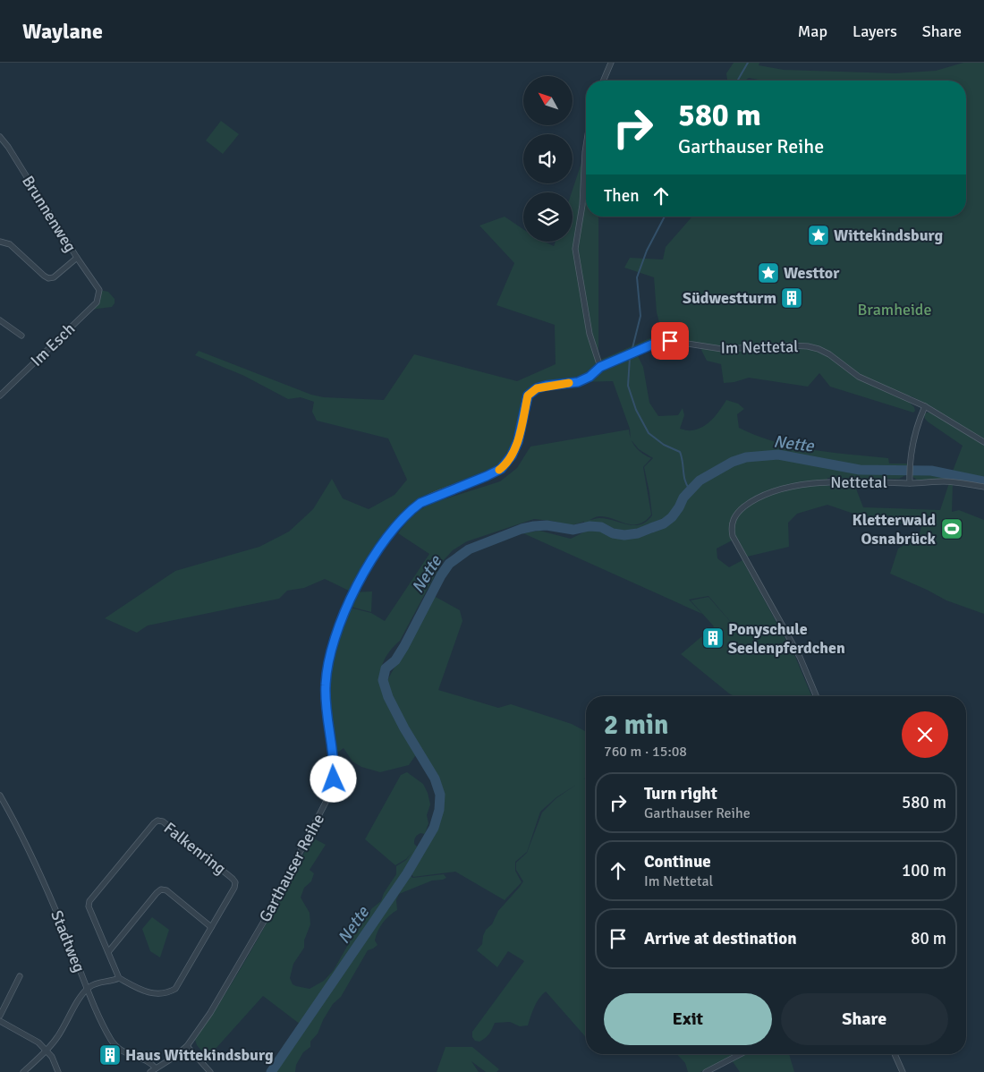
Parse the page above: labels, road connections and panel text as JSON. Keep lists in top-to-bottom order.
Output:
{
  "streets": {
    "street": [
      "Brunnenweg",
      "Im Esch",
      "Im Nettetal",
      "Nettetal",
      "Falkenring",
      "Garthauser Reihe",
      "Stadtweg"
    ]
  },
  "crossings": [
    ["Brunnenweg", "Im Esch"],
    ["Im Nettetal", "Garthauser Reihe"],
    ["Garthauser Reihe", "Stadtweg"]
  ],
  "water": ["Nette"],
  "parks": ["Bramheide"],
  "places": {
    "place": ["Wittekindsburg", "Westtor"],
    "building": ["Südwestturm", "Ponyschule Seelenpferdchen", "Haus Wittekindsburg"],
    "sports": ["Kletterwald Osnabrück"]
  },
  "north": "top left",
  "page": {
    "header": "Waylane",
    "nav": ["Map", "Layers", "Share"],
    "turn": ["580 m", "Garthauser Reihe"],
    "then": "Then",
    "heading": ["2 min", "760 m · 15:08"],
    "list": [
      {
        "name": "Turn right",
        "note": "Garthauser Reihe",
        "value": "580 m"
      },
      {
        "name": "Continue",
        "note": "Im Nettetal",
        "value": "100 m"
      },
      {
        "name": "Arrive at destination",
        "value": "80 m"
      }
    ],
    "buttons": ["Exit", "Share"]
  }
}
